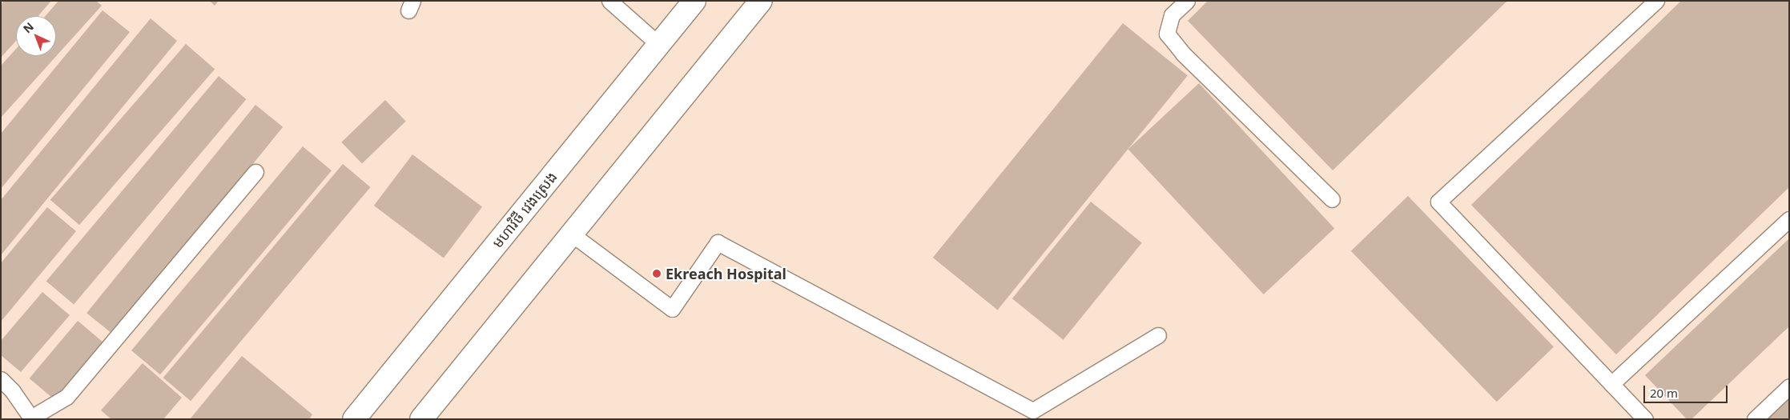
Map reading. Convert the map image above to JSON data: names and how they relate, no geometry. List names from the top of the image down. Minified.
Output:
{"streets":{"main road":["មហាវិថី វេងស្រេង"]},"places":["Ekreach Hospital"],"scale_bar":"20 m","north":"top left"}
